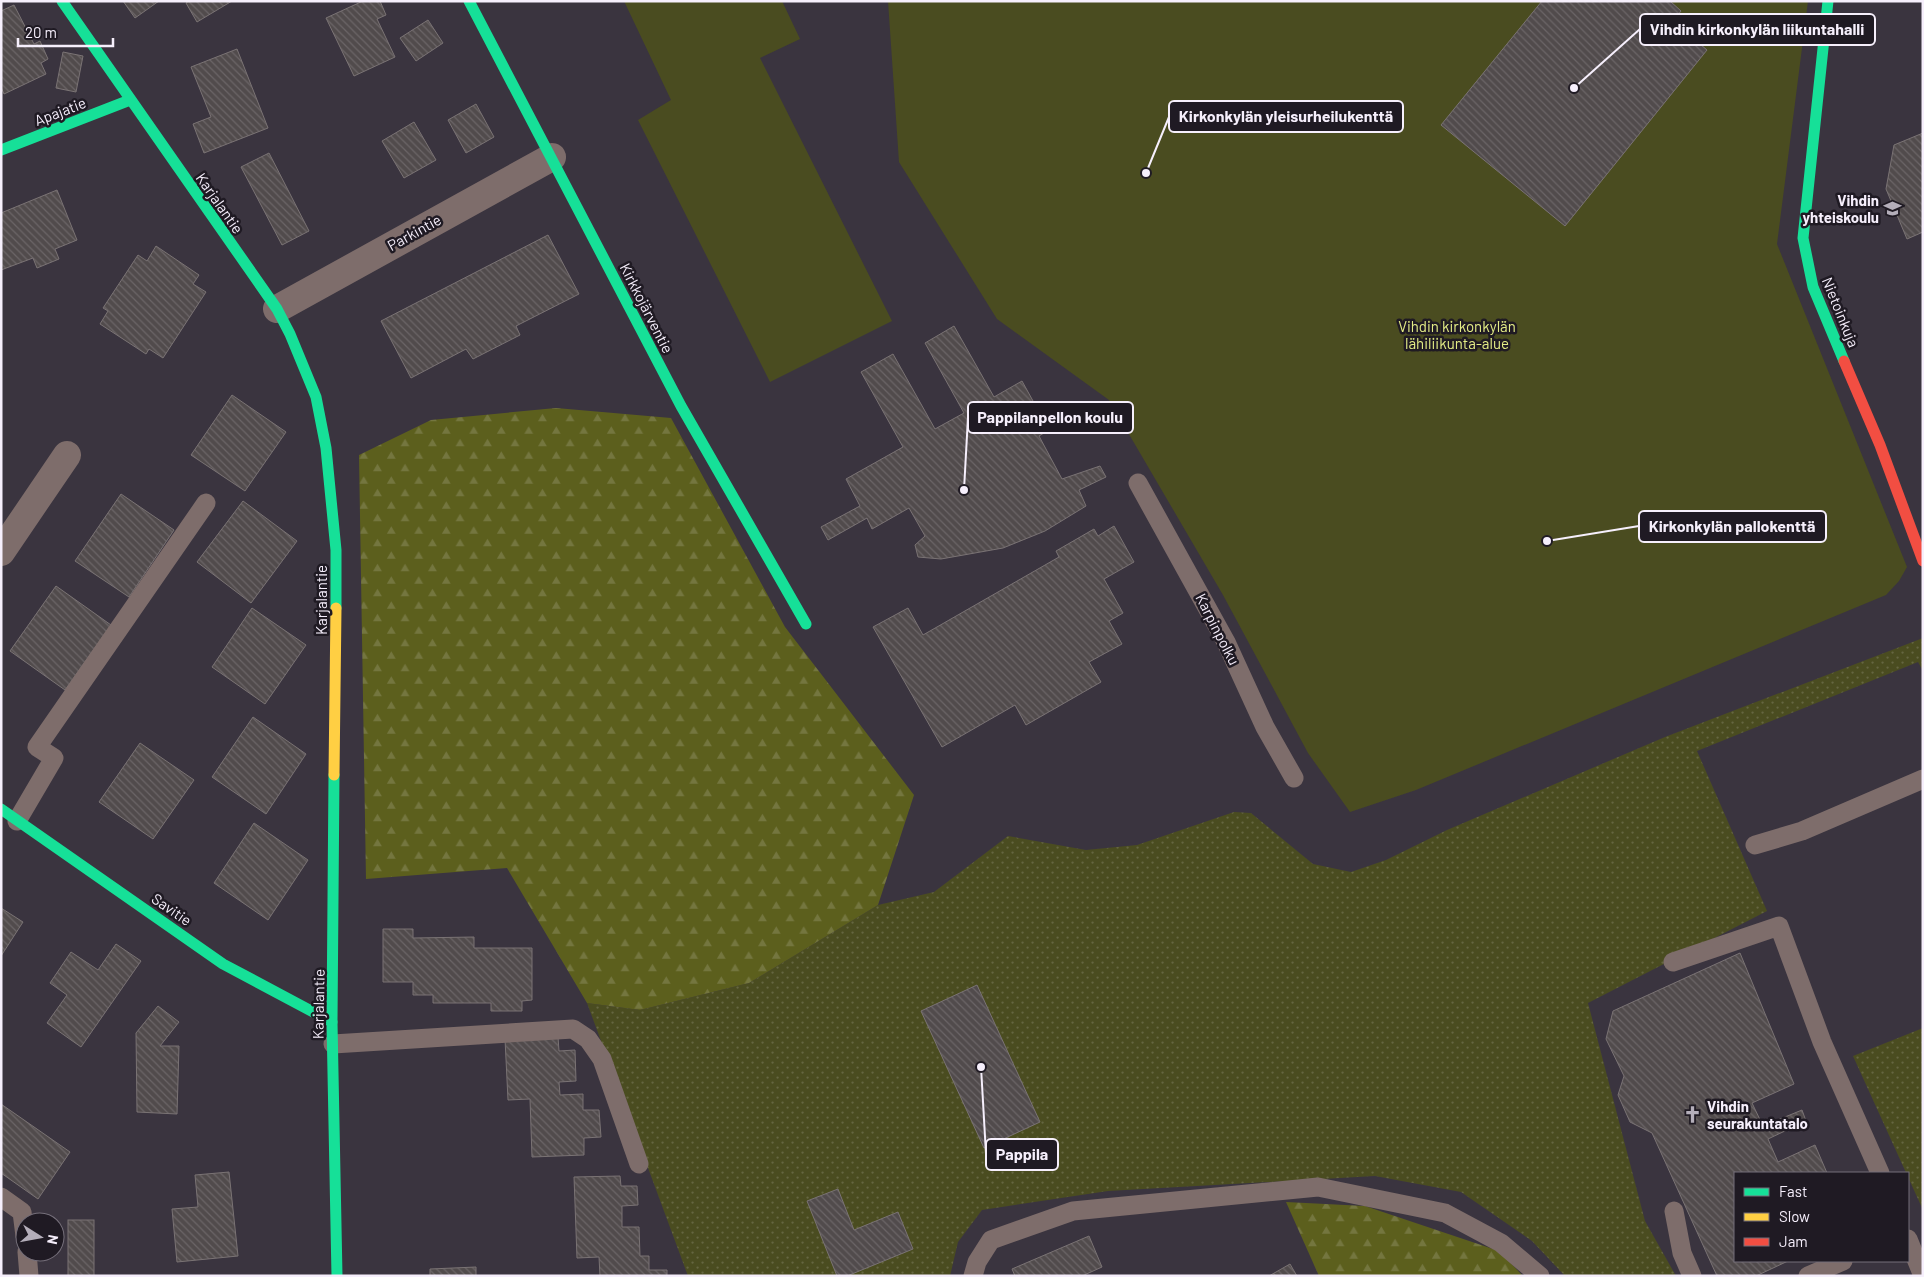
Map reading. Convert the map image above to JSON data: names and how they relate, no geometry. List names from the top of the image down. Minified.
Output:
{"streets":{"street":["Apajatie","Karjalantie","Parkintie","Kirkkojärventie","Nietoinkuja","Savitie"],"lane":["Karpinpolku"]},"crossings":[["Apajatie","Karjalantie"],["Karjalantie","Parkintie"],["Karjalantie","Savitie"],["Parkintie","Kirkkojärventie"]],"parks":["Vihdin kirkonkylän lähiliikunta-alue"],"places":{"other":["Vihdin kirkonkylän liikuntahalli","Kirkonkylän yleisurheilukenttä","Pappilanpellon koulu","Kirkonkylän pallokenttä","Pappila"],"school or university":["Vihdin yhteiskoulu"],"church":["Vihdin seurakuntatalo"]},"legend":["Fast","Slow","Jam"],"scale_bar":"20 m","north":"right"}
